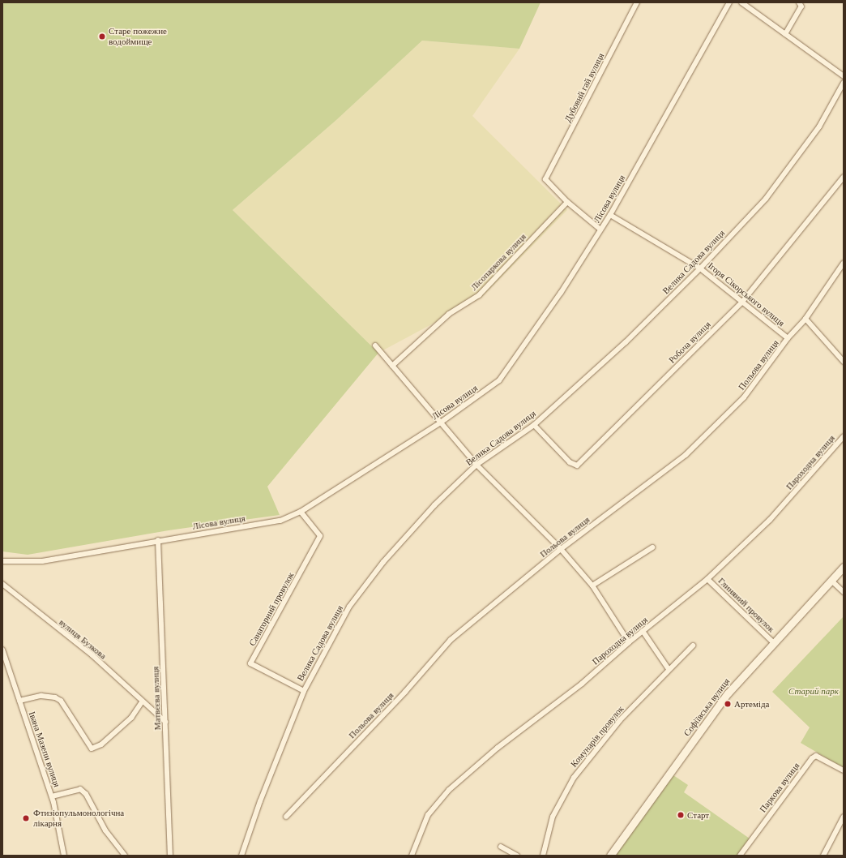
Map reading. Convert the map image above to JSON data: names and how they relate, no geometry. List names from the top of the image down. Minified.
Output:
{"streets":{"street":["Дубовий гай вулиця","Лісова вулиця","Лісопаркова вулиця","Велика Садова вулиця","Ігоря Сікорського вулиця","Робоча вулиця","Польова вулиця","Пароходна вулиця","Глиняний провулок","Санаторний провулок","вулиця Бузкова","Матвєєва вулиця","Софіївська вулиця","Комунарів провулок","Івана Мазепи вулиця","Паркова вулиця"]},"crossings":[["Дубовий гай вулиця","Лісопаркова вулиця"],["Лісова вулиця","Ігоря Сікорського вулиця"],["Лісова вулиця","Санаторний провулок"],["Лісова вулиця","Матвєєва вулиця"],["Велика Садова вулиця","Ігоря Сікорського вулиця"],["Велика Садова вулиця","Робоча вулиця"],["Велика Садова вулиця","Санаторний провулок"],["Ігоря Сікорського вулиця","Робоча вулиця"],["Ігоря Сікорського вулиця","Польова вулиця"],["Пароходна вулиця","Глиняний провулок"],["Глиняний провулок","Софіївська вулиця"],["вулиця Бузкова","Матвєєва вулиця"]],"parks":["Старий парк"],"places":["Старе пожежне водоймище","Артеміда","Старт","Фтизіопульмонологічна лікарня"]}
